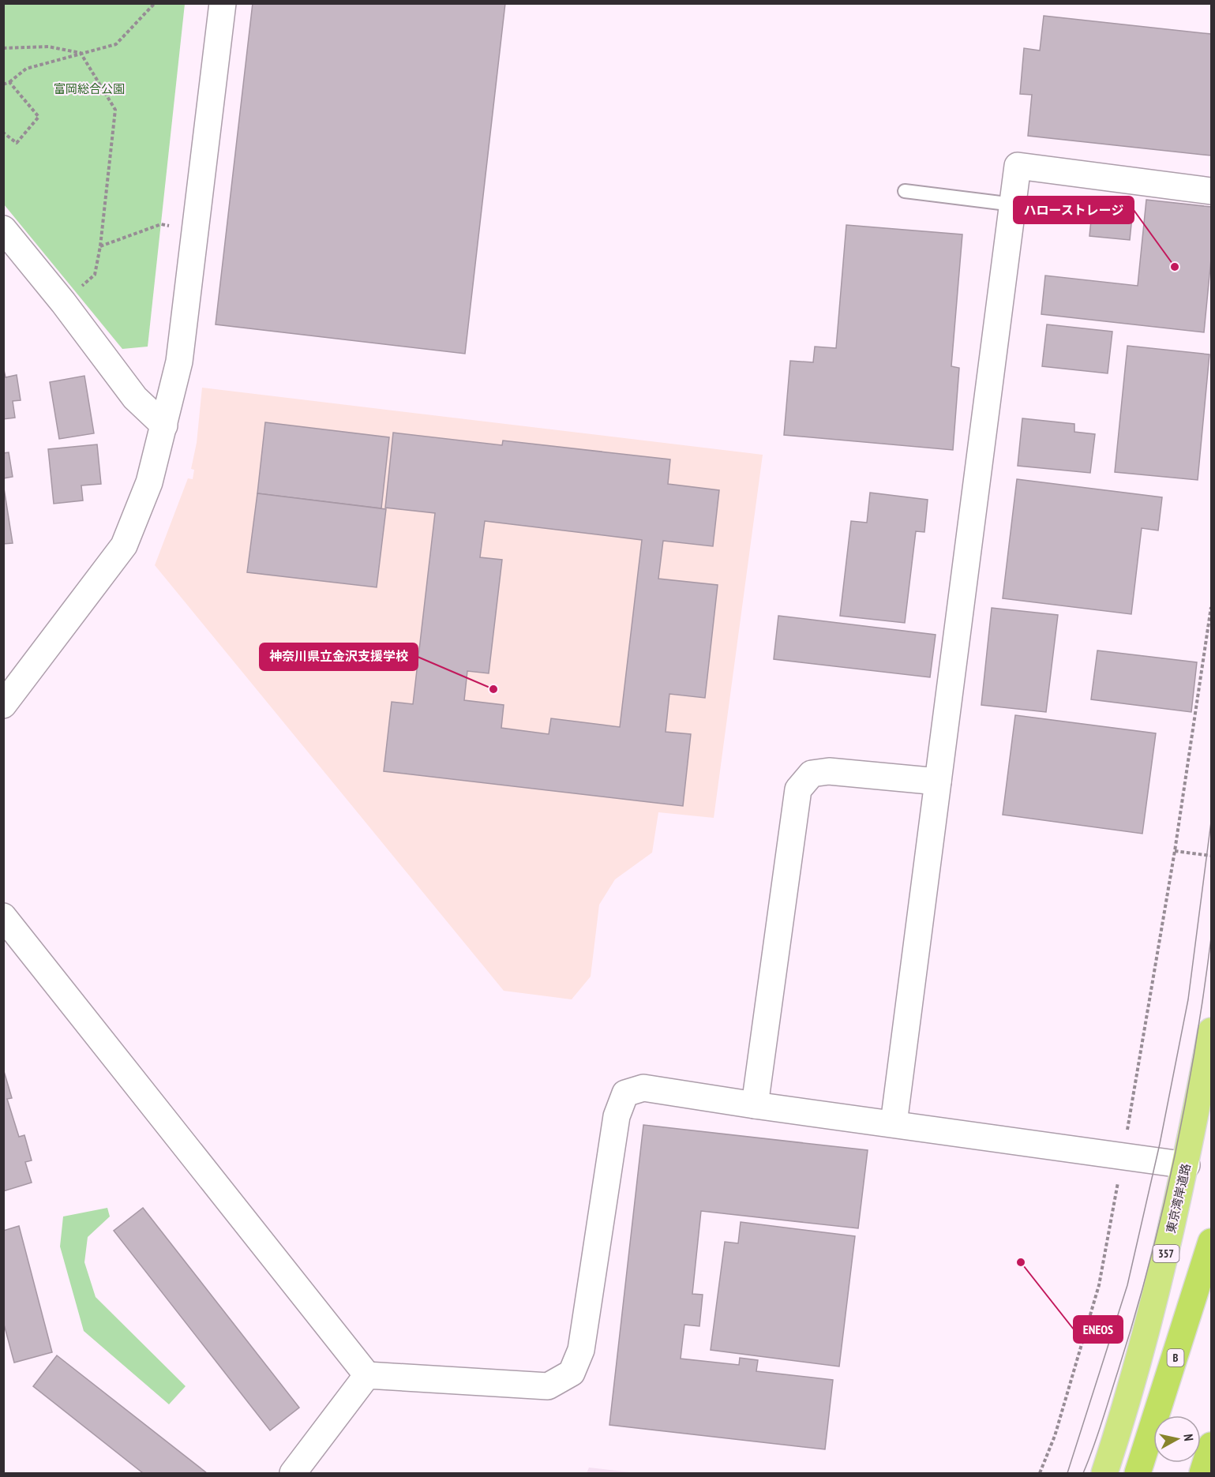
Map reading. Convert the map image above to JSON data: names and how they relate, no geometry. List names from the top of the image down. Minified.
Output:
{"streets":{"highway":["東京湾岸道路","357","B"]},"parks":["富岡総合公園"],"places":["ハローストレージ","神奈川県立金沢支援学校","ENEOS"],"north":"right"}
